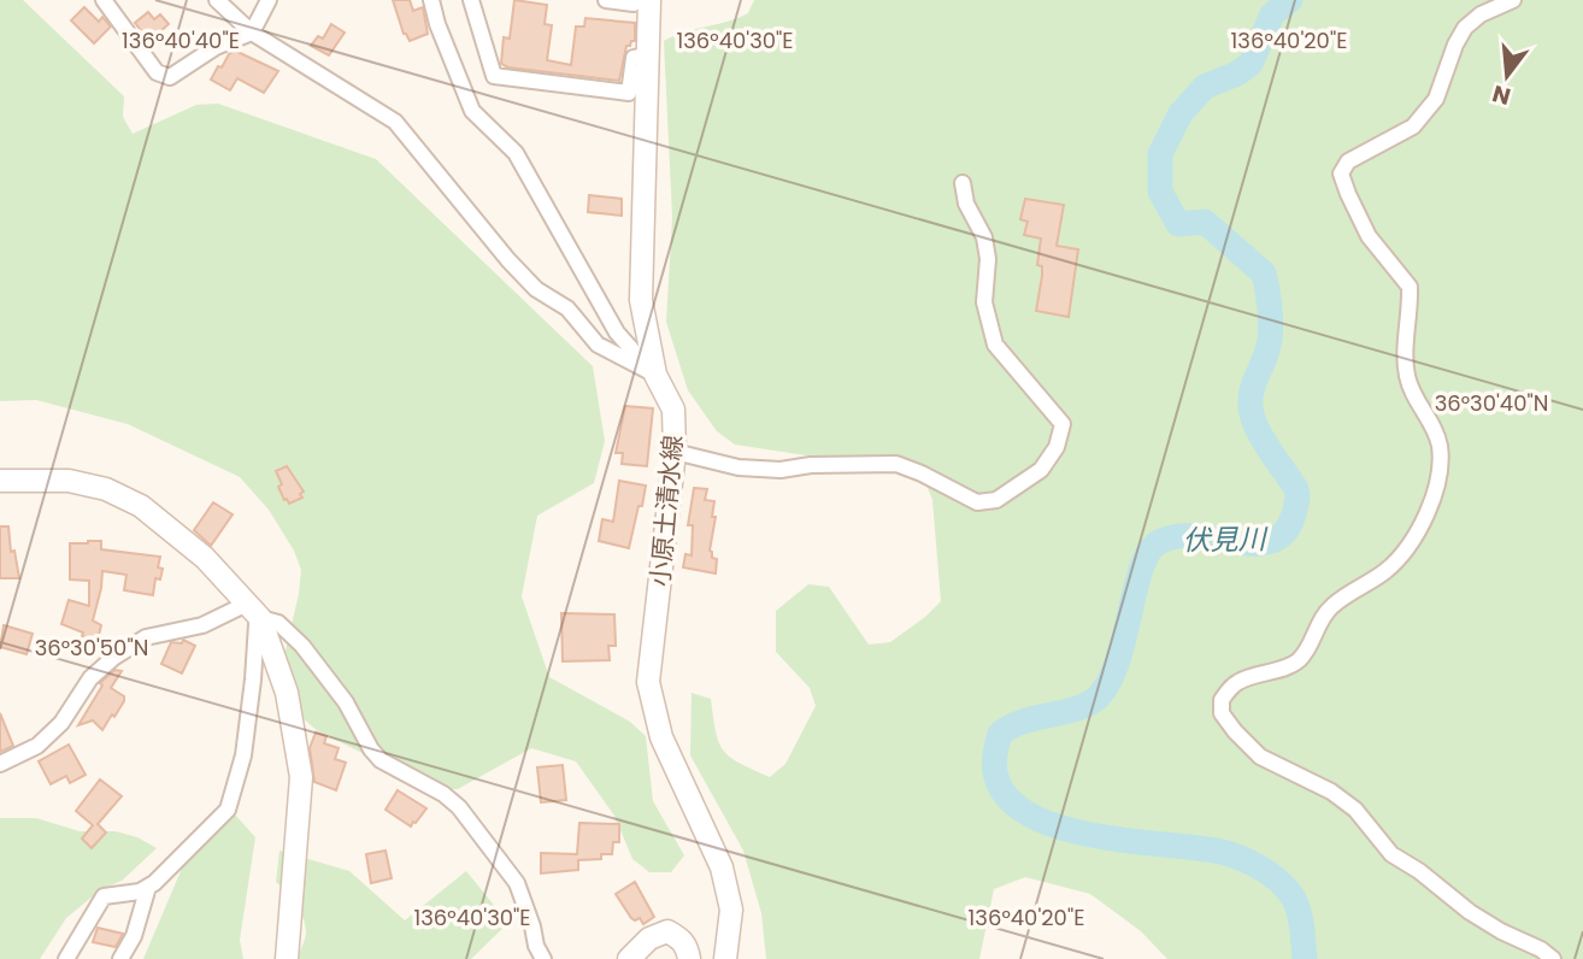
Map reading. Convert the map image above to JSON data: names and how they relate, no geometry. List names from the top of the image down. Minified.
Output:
{"streets":{"main road":["小原土清水線"]},"water":["伏見川"],"north":"bottom","coordinates":["136°40'40\"E","136°40'30\"E","136°40'20\"E","36°30'40\"N","36°30'50\"N"]}
